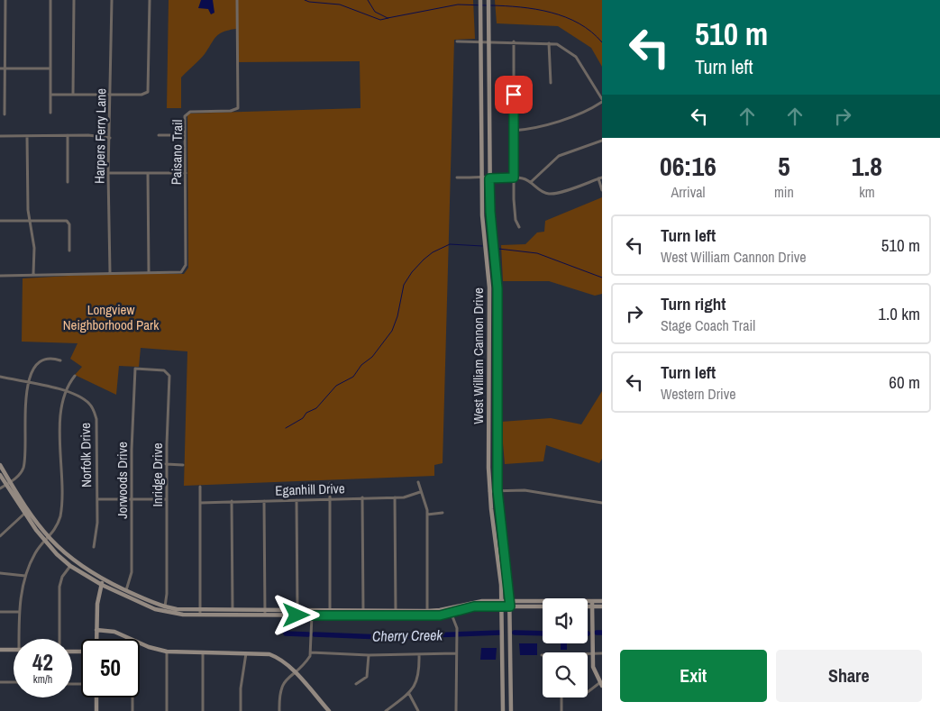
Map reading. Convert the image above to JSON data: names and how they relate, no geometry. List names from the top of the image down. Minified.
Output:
{"streets":{"main road":["West William Cannon Drive"],"street":["Harpers Ferry Lane","Paisano Trail","Norfolk Drive","Inridge Drive","Jorwoods Drive","Eganhill Drive"]},"crossings":[["Inridge Drive","Jorwoods Drive"]],"water":["Cherry Creek"],"parks":["Longview Neighborhood Park"],"page":{"turn":["510 m","Turn left"],"eta":["06:16","Arrival","5","min","1.8","km"],"list":[{"name":"Turn left","note":"West William Cannon Drive","value":"510 m"},{"name":"Turn right","note":"Stage Coach Trail","value":"1.0 km"},{"name":"Turn left","note":"Western Drive","value":"60 m"}],"speed":"42 km/h","limit":"50","buttons":["Exit","Share"]}}
